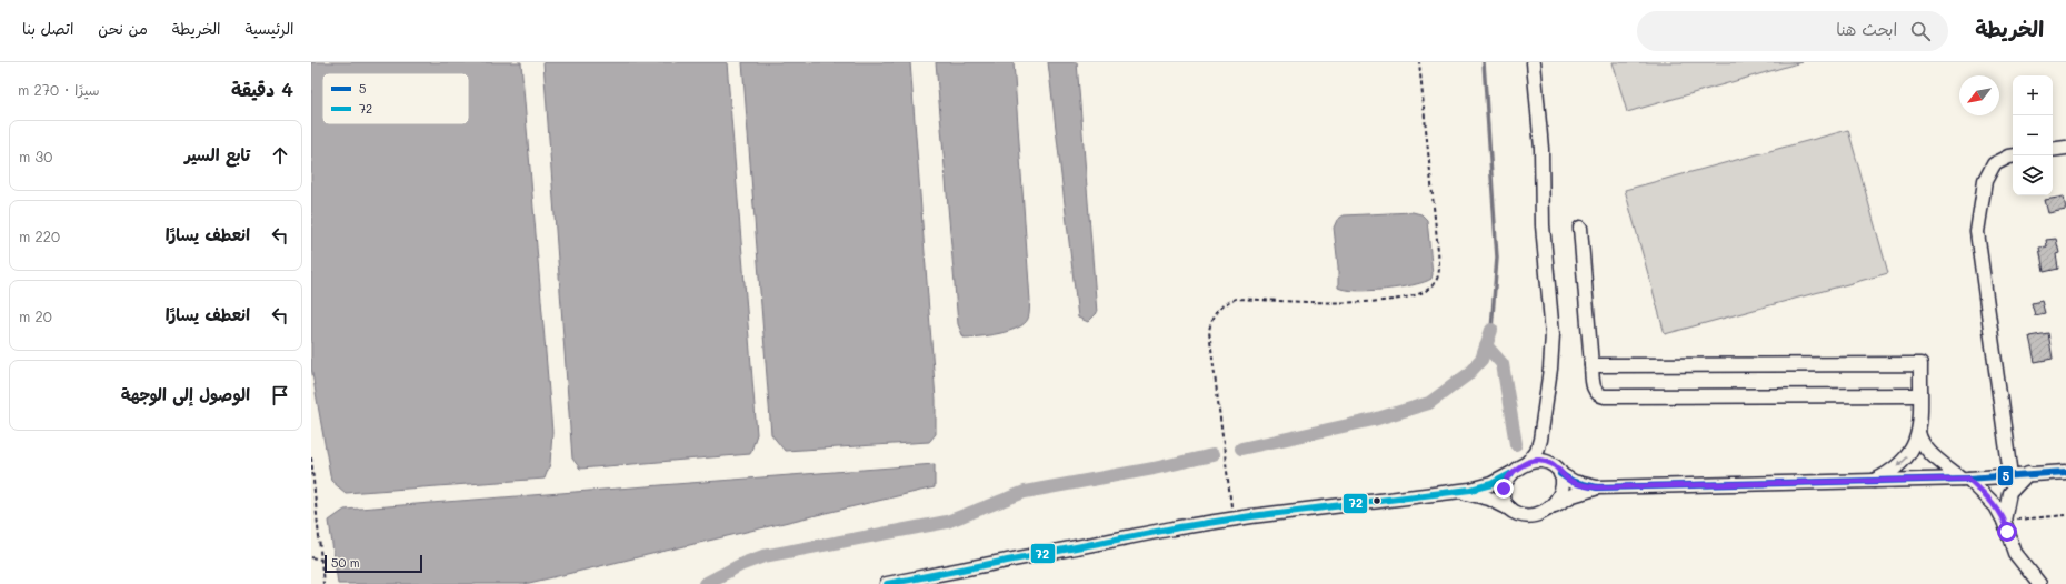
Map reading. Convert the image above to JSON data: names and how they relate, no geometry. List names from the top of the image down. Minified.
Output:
{"lines":["transit line 5","transit line 72"],"legend":["5","72"],"scale_bar":"50 m","north":"bottom left","page":{"header":"الخريطة","search":"ابحث هنا","nav":["الرئيسية","الخريطة","من نحن","اتصل بنا"],"heading":["4 دقيقة","سيرًا · 270 m"],"map_buttons":["+","−"],"list":[["تابع السير","30 m"],["انعطف يسارًا","220 m"],["انعطف يسارًا","20 m"],"الوصول إلى الوجهة"],"scale":"50 m"}}
